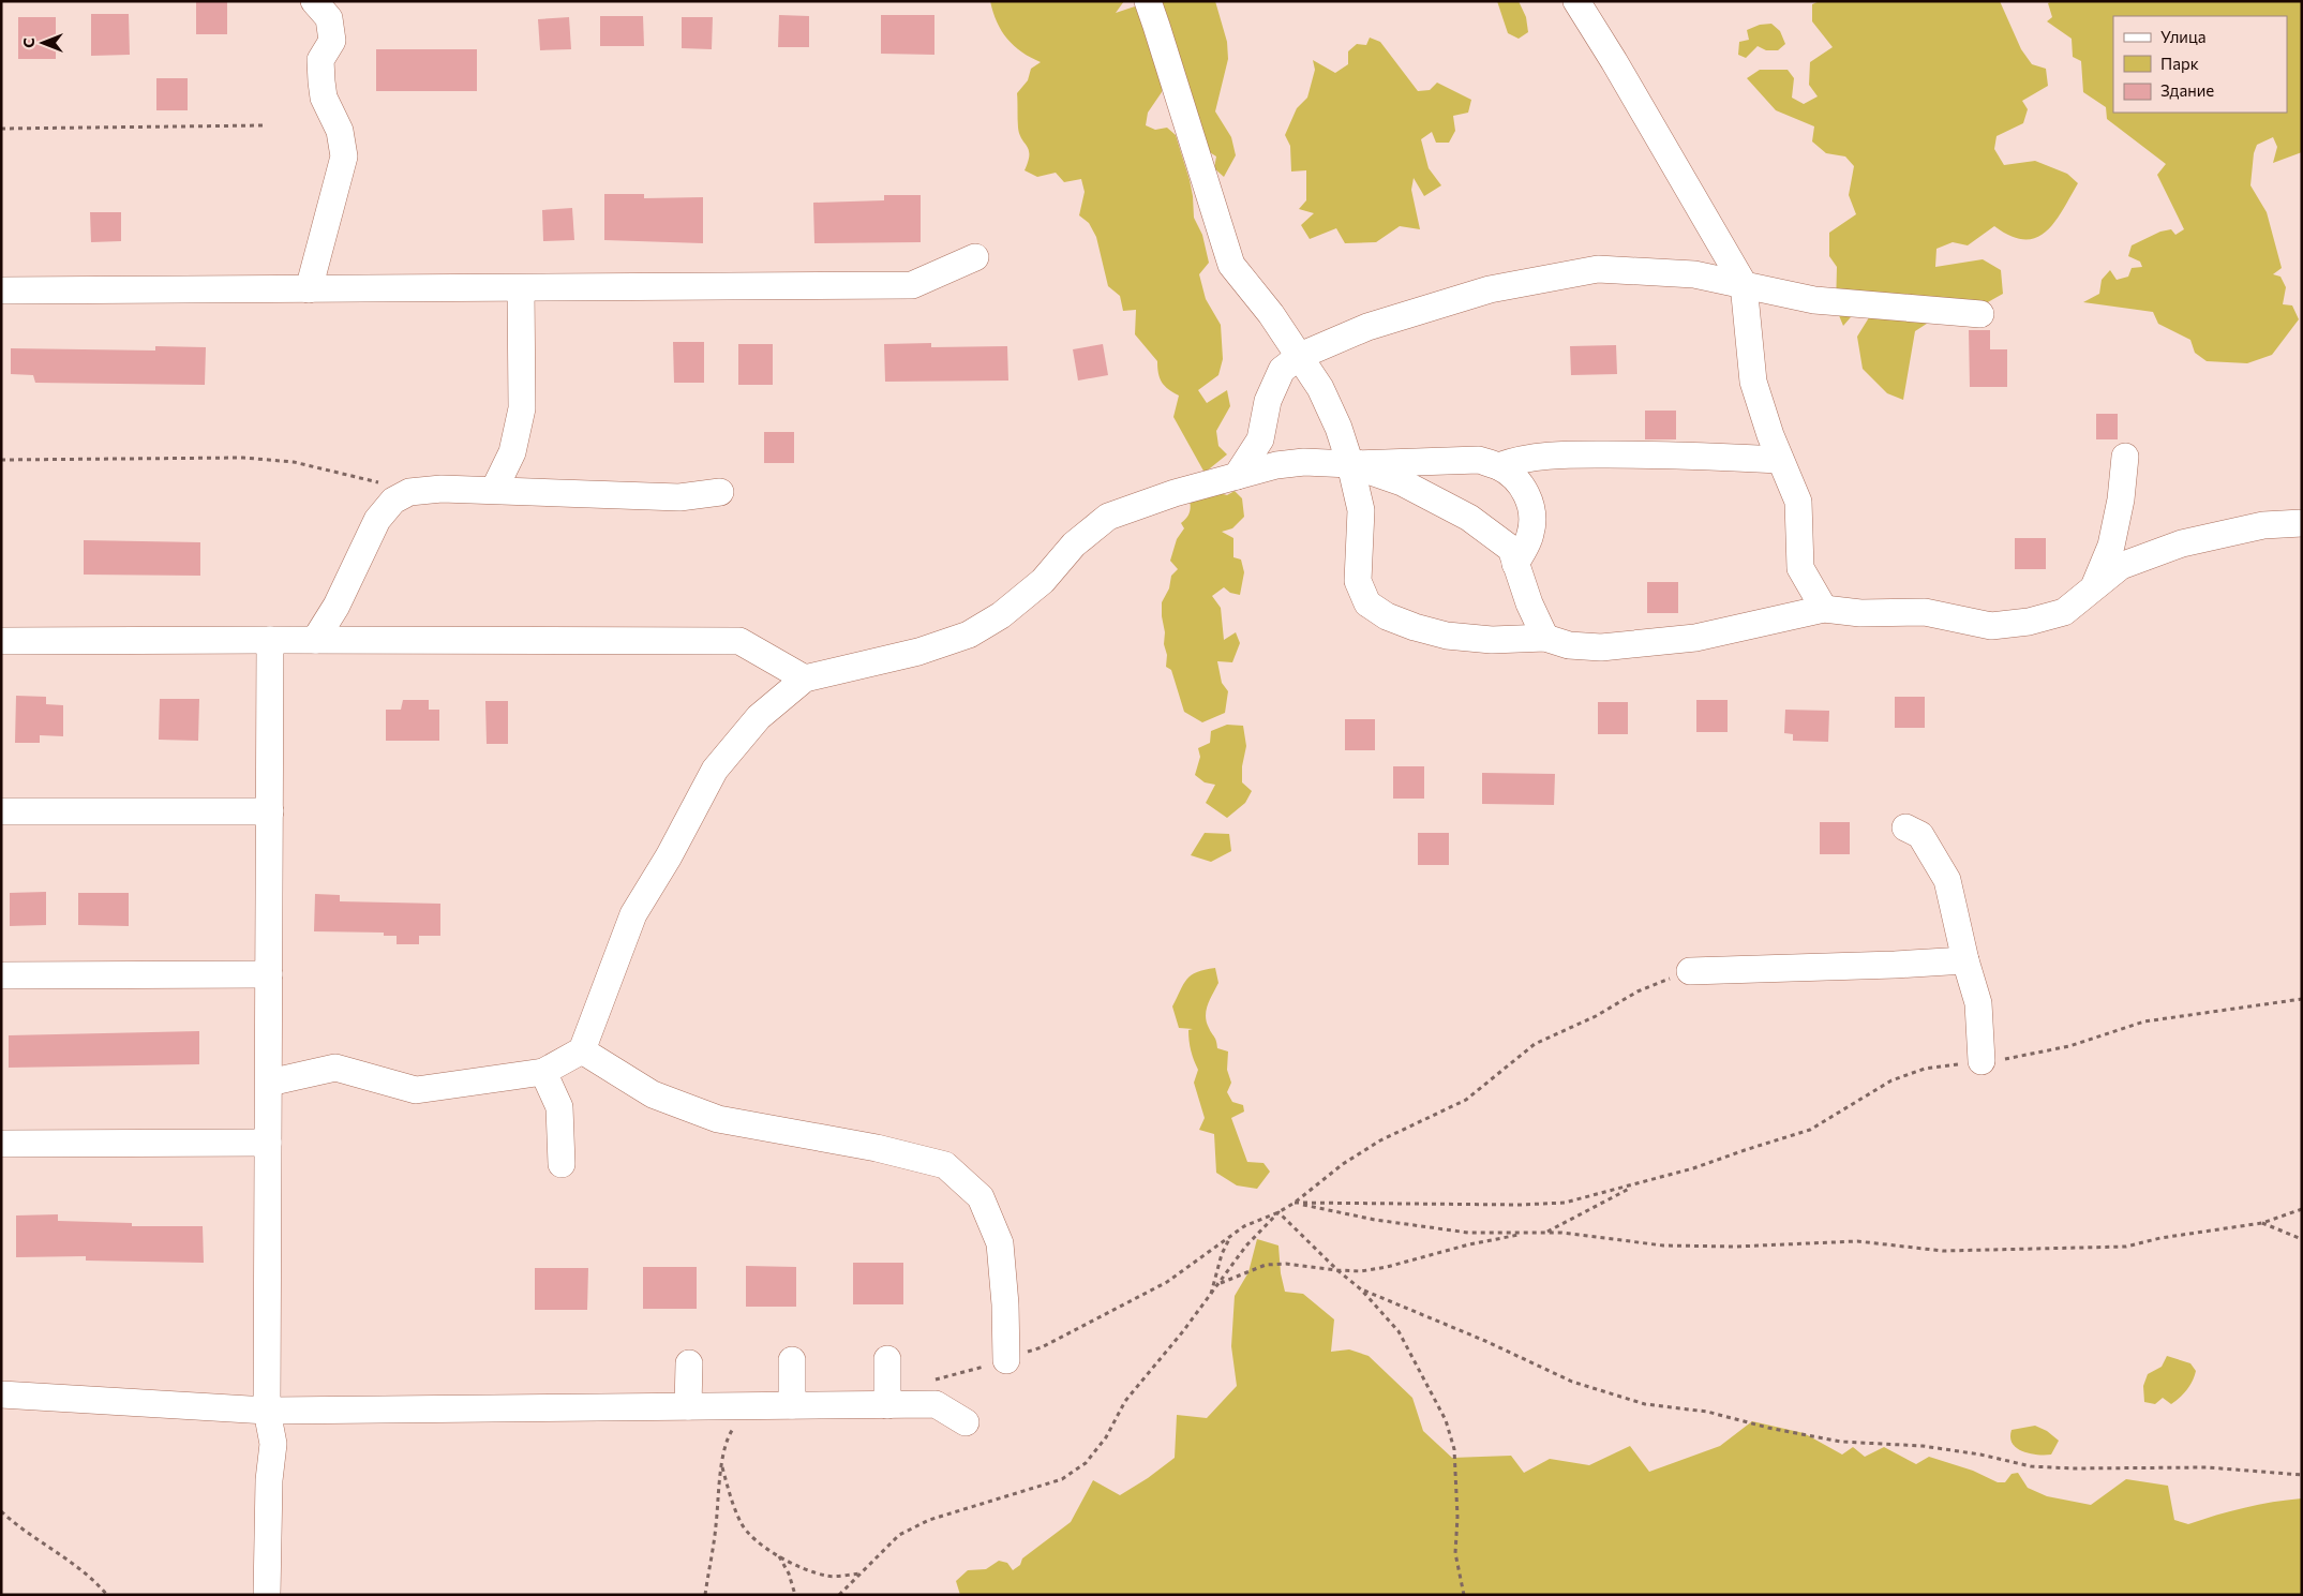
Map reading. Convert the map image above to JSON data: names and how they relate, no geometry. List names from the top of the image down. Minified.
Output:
{"legend":["Улица","Парк","Здание"],"north":"left"}
